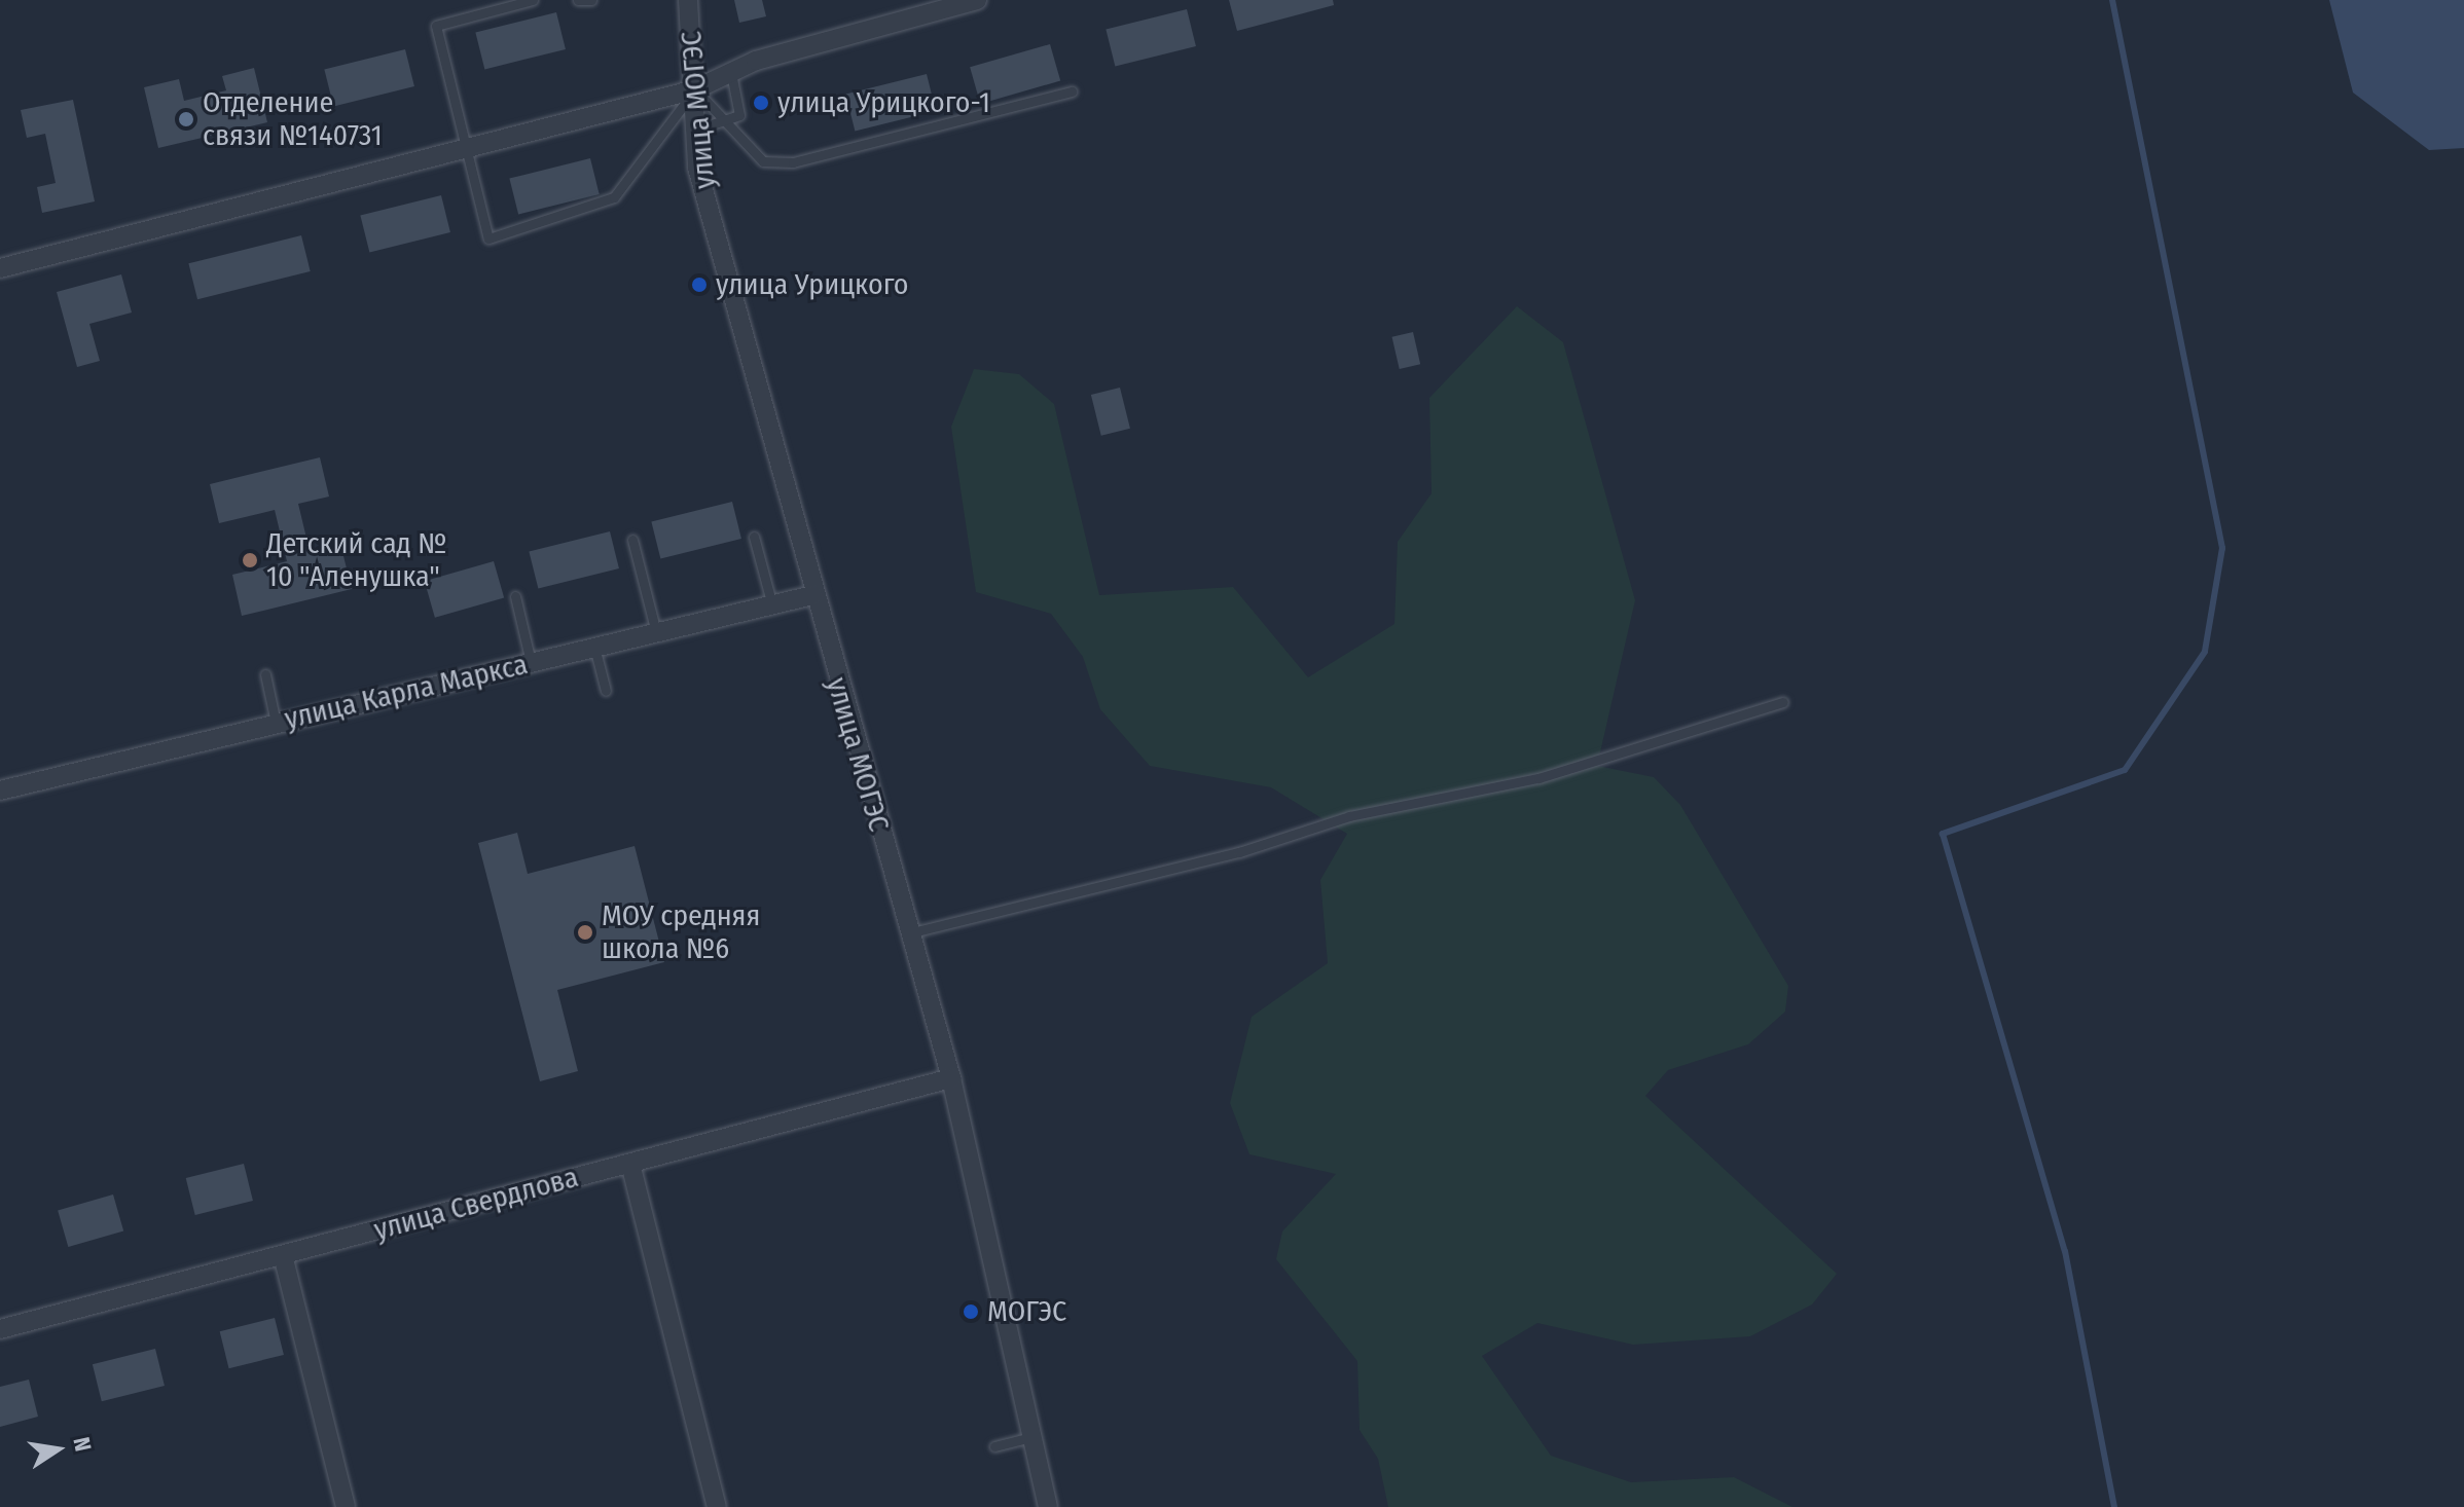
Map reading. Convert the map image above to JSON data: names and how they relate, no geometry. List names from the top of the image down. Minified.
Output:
{"streets":{"street":["улица МОГЭС","улица Карла Маркса","улица Свердлова"]},"crossings":[["улица МОГЭС","улица Карла Маркса"],["улица МОГЭС","улица Свердлова"]],"places":["улица Урицкого-1","Отделение связи №140731","улица Урицкого","Детский сад № 10 \"Аленушка\"","МОУ средняя школа №6","МОГЭС"],"north":"right"}
